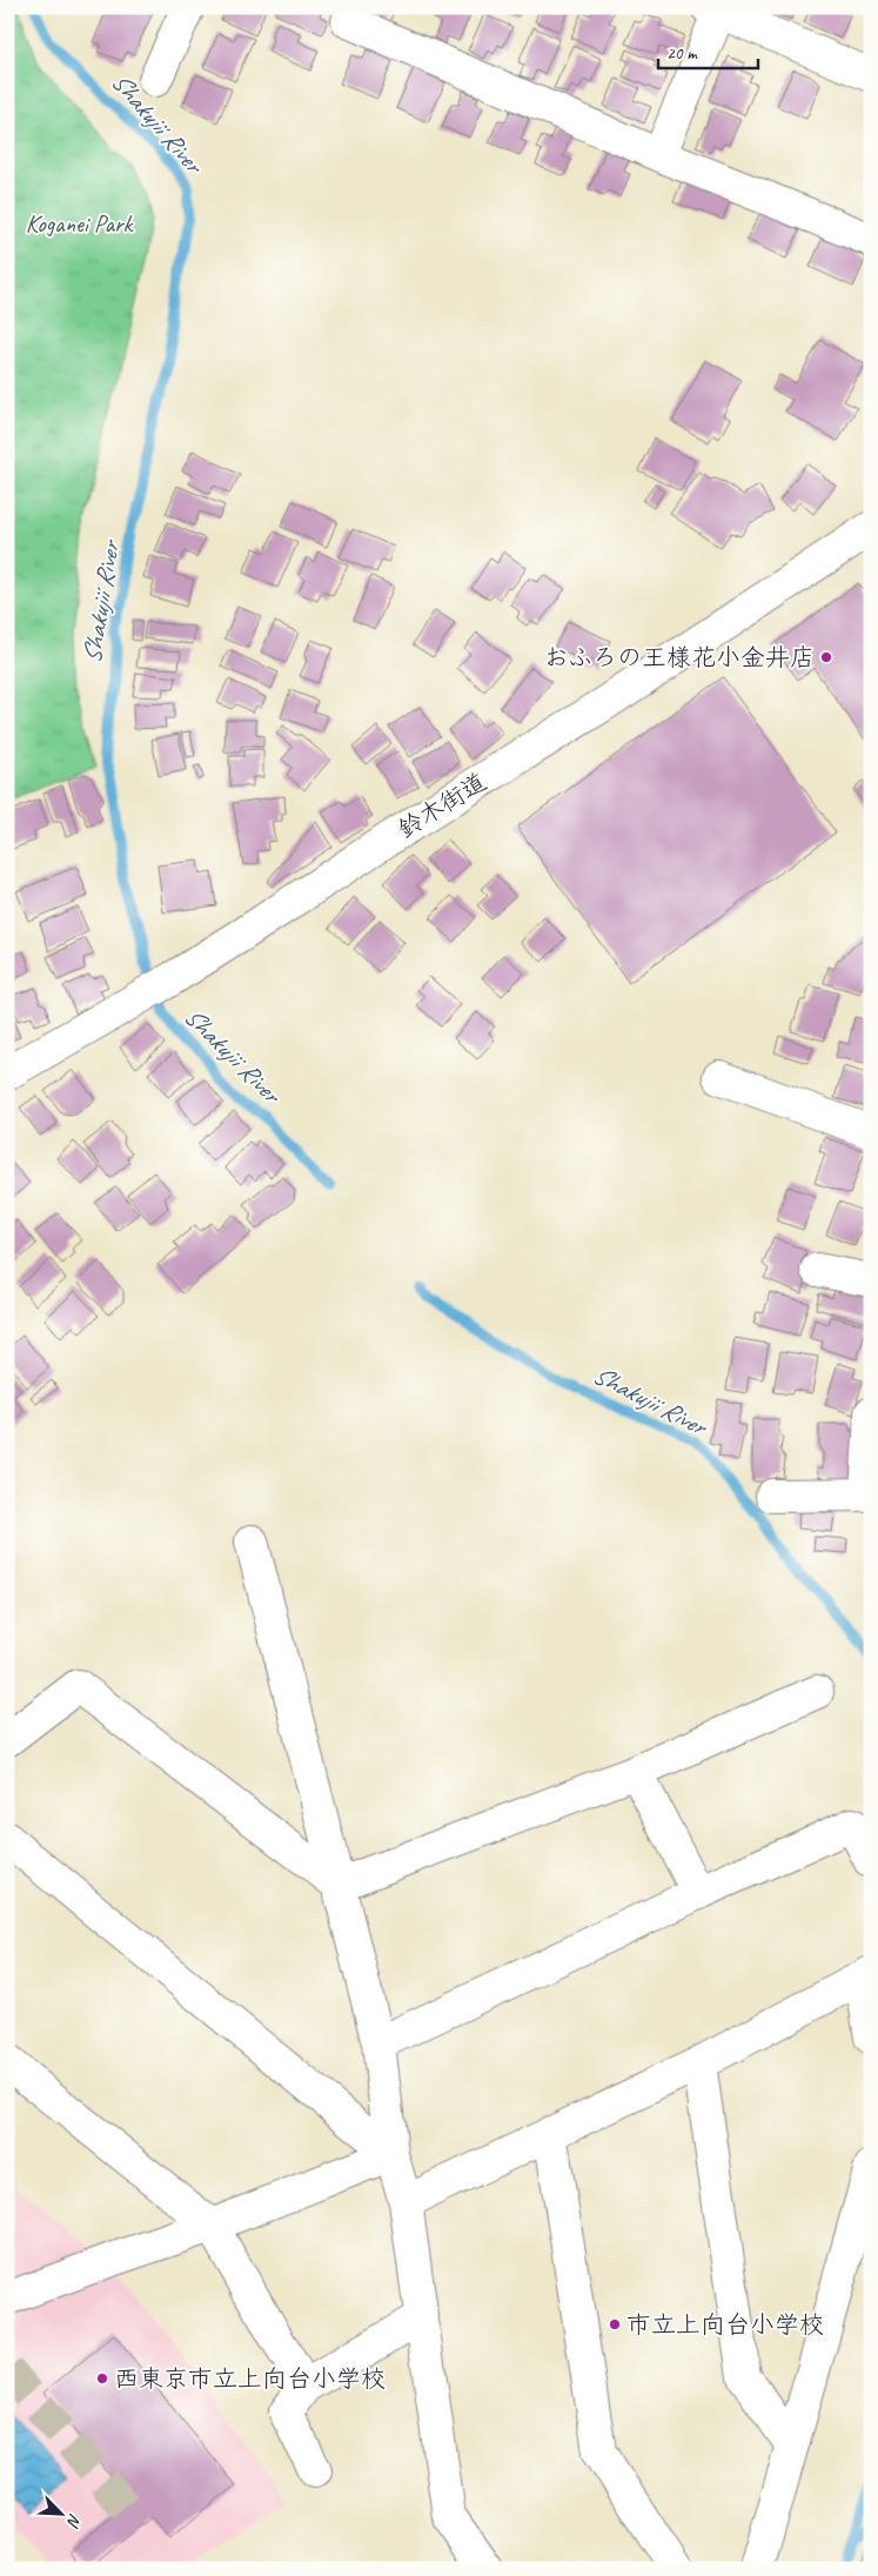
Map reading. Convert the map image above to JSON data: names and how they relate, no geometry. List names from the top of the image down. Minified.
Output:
{"streets":{"street":["鈴木街道"]},"water":["Shakujii River"],"parks":["Koganei Park"],"places":["おふろの王様花小金井店","市立上向台小学校","西東京市立上向台小学校"],"scale_bar":"20 m","north":"bottom right"}
